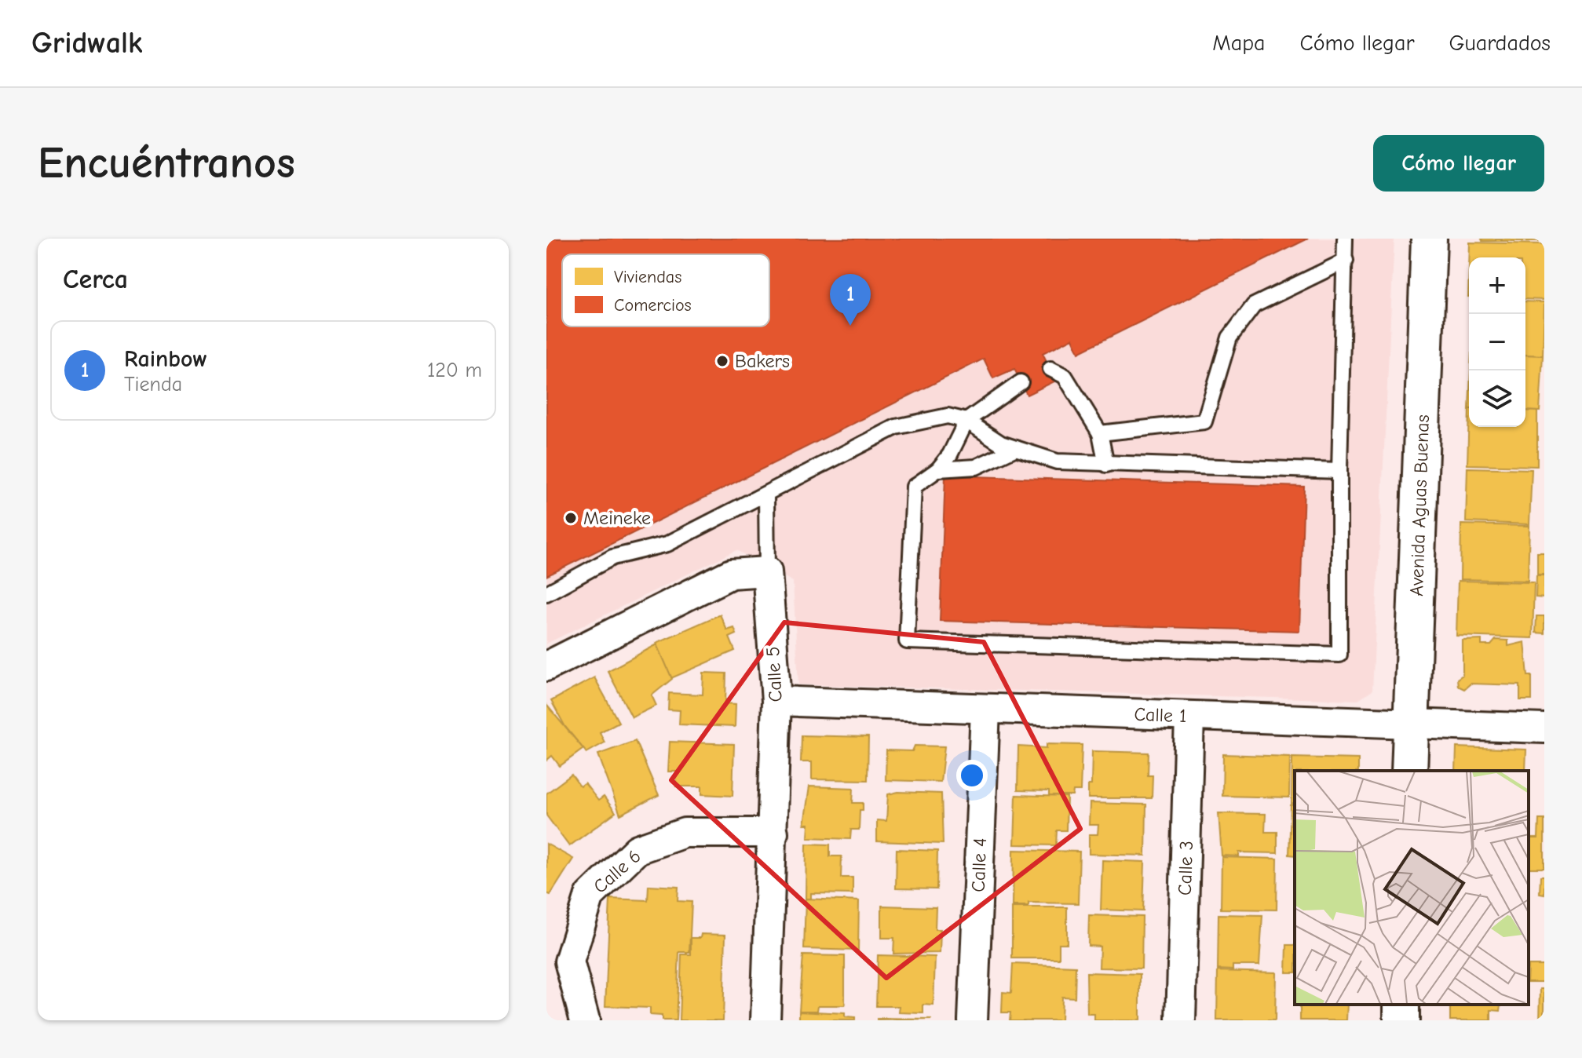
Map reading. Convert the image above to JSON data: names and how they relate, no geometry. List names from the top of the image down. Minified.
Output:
{"streets":{"street":["Avenida Aguas Buenas","Calle 5","Calle 1","Calle 4","Calle 3","Calle 6"]},"crossings":[["Avenida Aguas Buenas","Calle 1"],["Calle 5","Calle 1"],["Calle 5","Calle 6"],["Calle 1","Calle 4"],["Calle 1","Calle 3"]],"places":["Bakers","Meineke"],"legend":["Viviendas","Comercios"],"page":{"header":"Gridwalk","nav":["Mapa","Cómo llegar","Guardados"],"buttons":"Cómo llegar","title":"Encuéntranos","heading":"Cerca","map_buttons":["+","−"],"pins":"1","list":[{"mark":"1","name":"Rainbow","note":"Tienda","value":"120 m"}]}}
